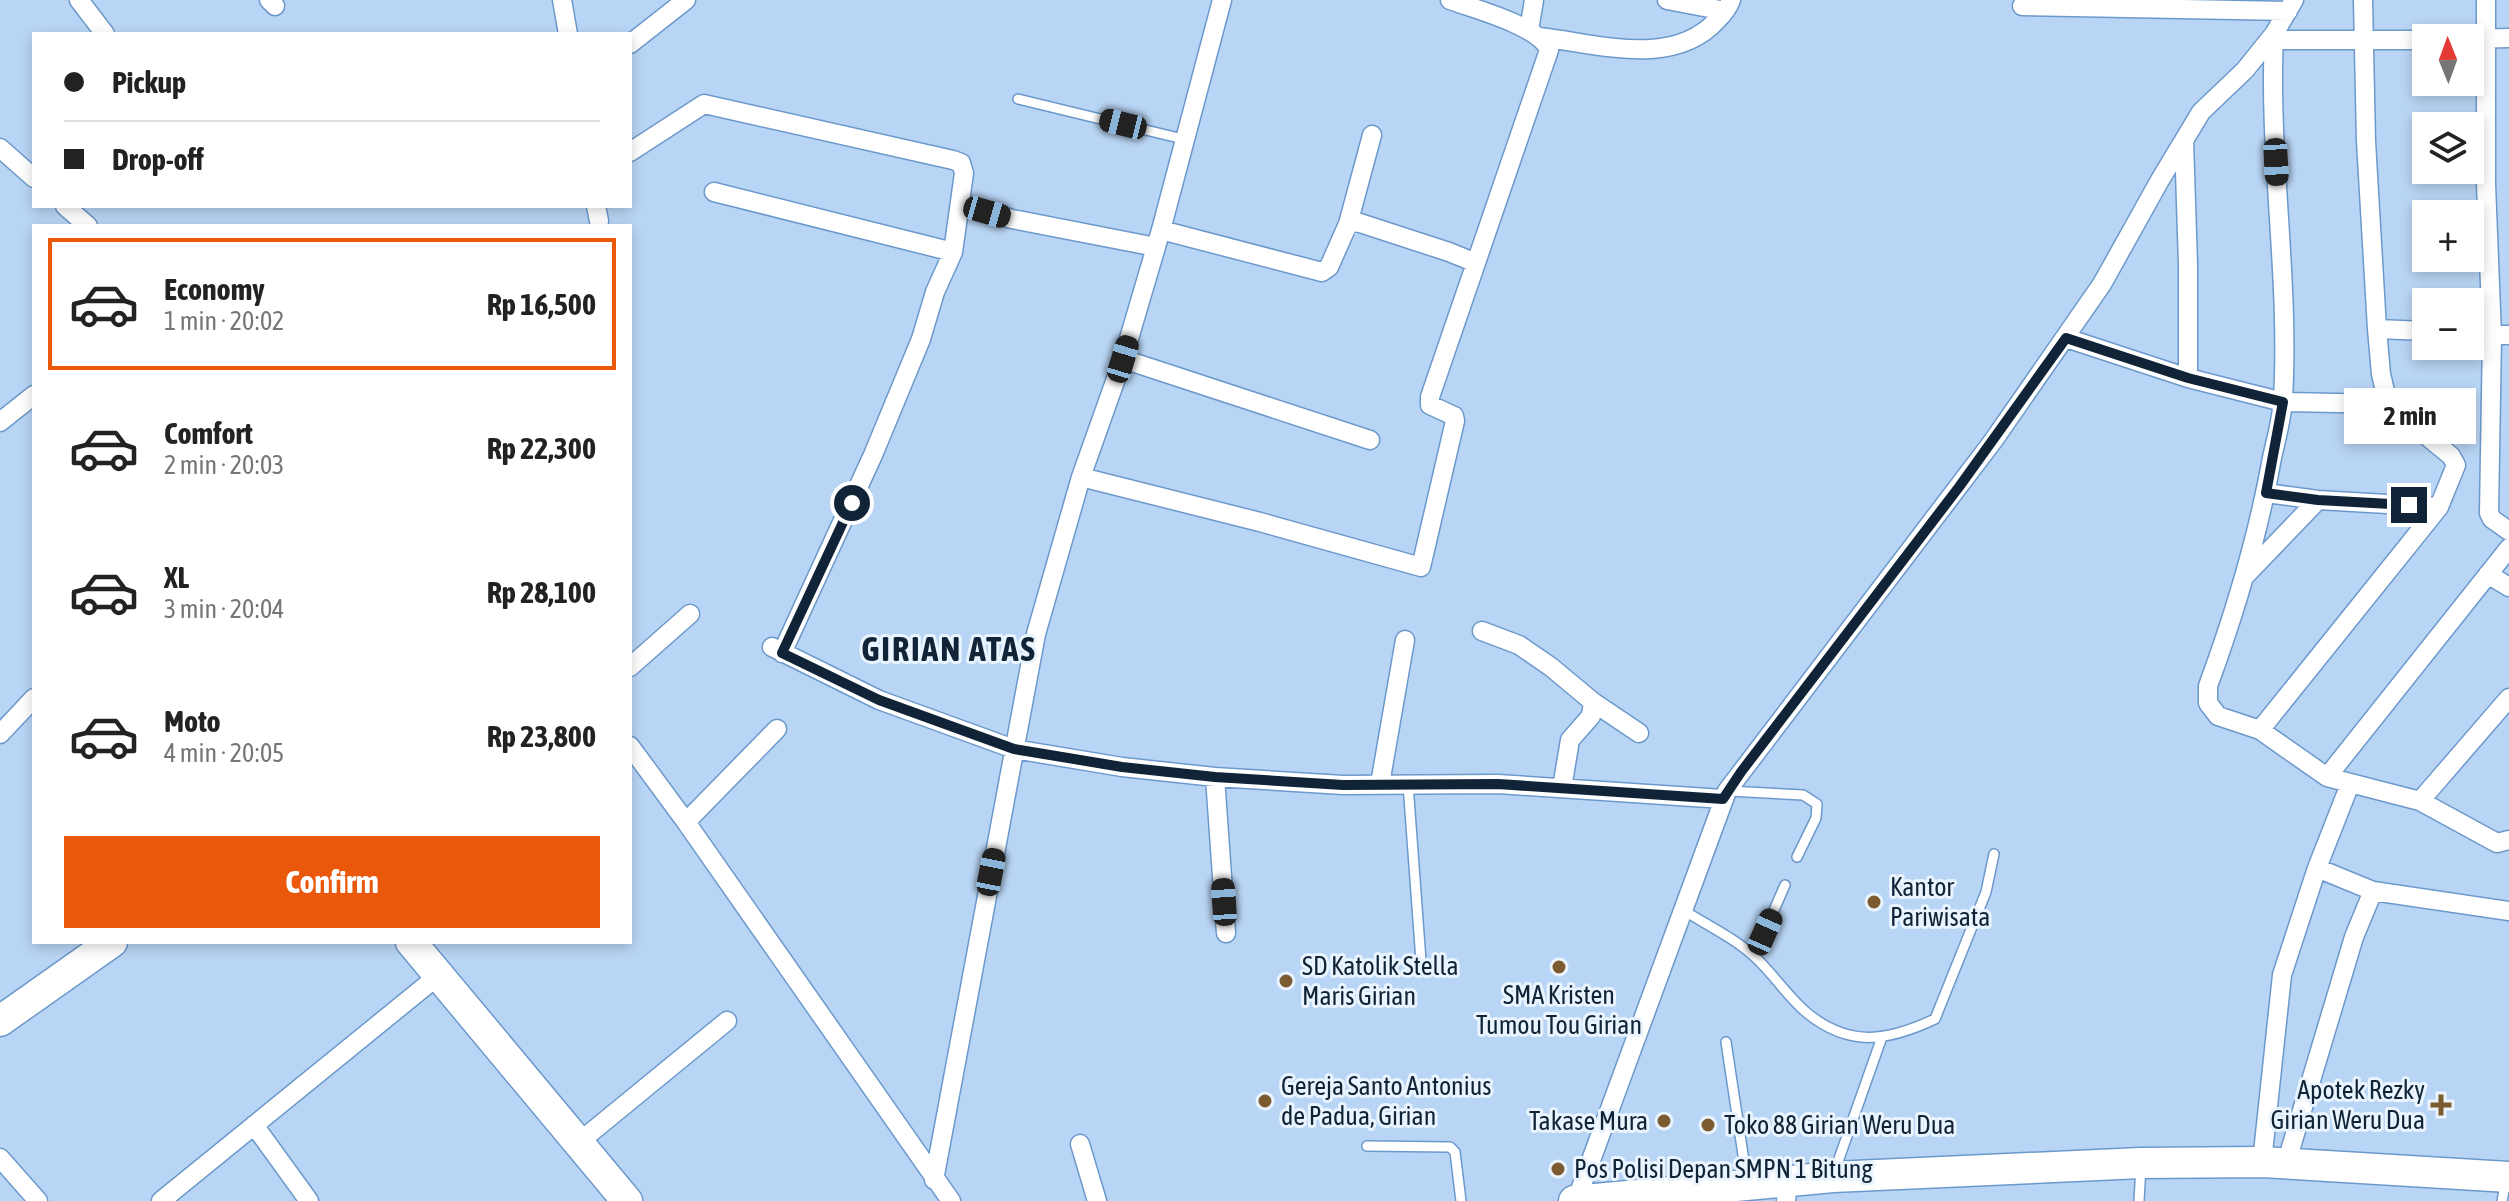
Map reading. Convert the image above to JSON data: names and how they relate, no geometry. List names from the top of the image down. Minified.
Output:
{"districts":["GIRIAN ATAS"],"places":{"other":["Kantor Pariwisata","SMA Kristen Tumou Tou Girian","SD Katolik Stella Maris Girian","Gereja Santo Antonius de Padua, Girian","Takase Mura","Toko 88 Girian Weru Dua","Pos Polisi Depan SMPN 1 Bitung"],"health":["Apotek Rezky Girian Weru Dua"]},"north":"top","page":{"map_buttons":["+","−"],"banner":["Pickup","Drop-off"],"list":[{"name":"Economy","note":"1 min · 20:02","value":"Rp 16,500"},{"name":"Comfort","note":"2 min · 20:03","value":"Rp 22,300"},{"name":"XL","note":"3 min · 20:04","value":"Rp 28,100"},{"name":"Moto","note":"4 min · 20:05","value":"Rp 23,800"}],"bubble":"2 min","buttons":"Confirm"}}
